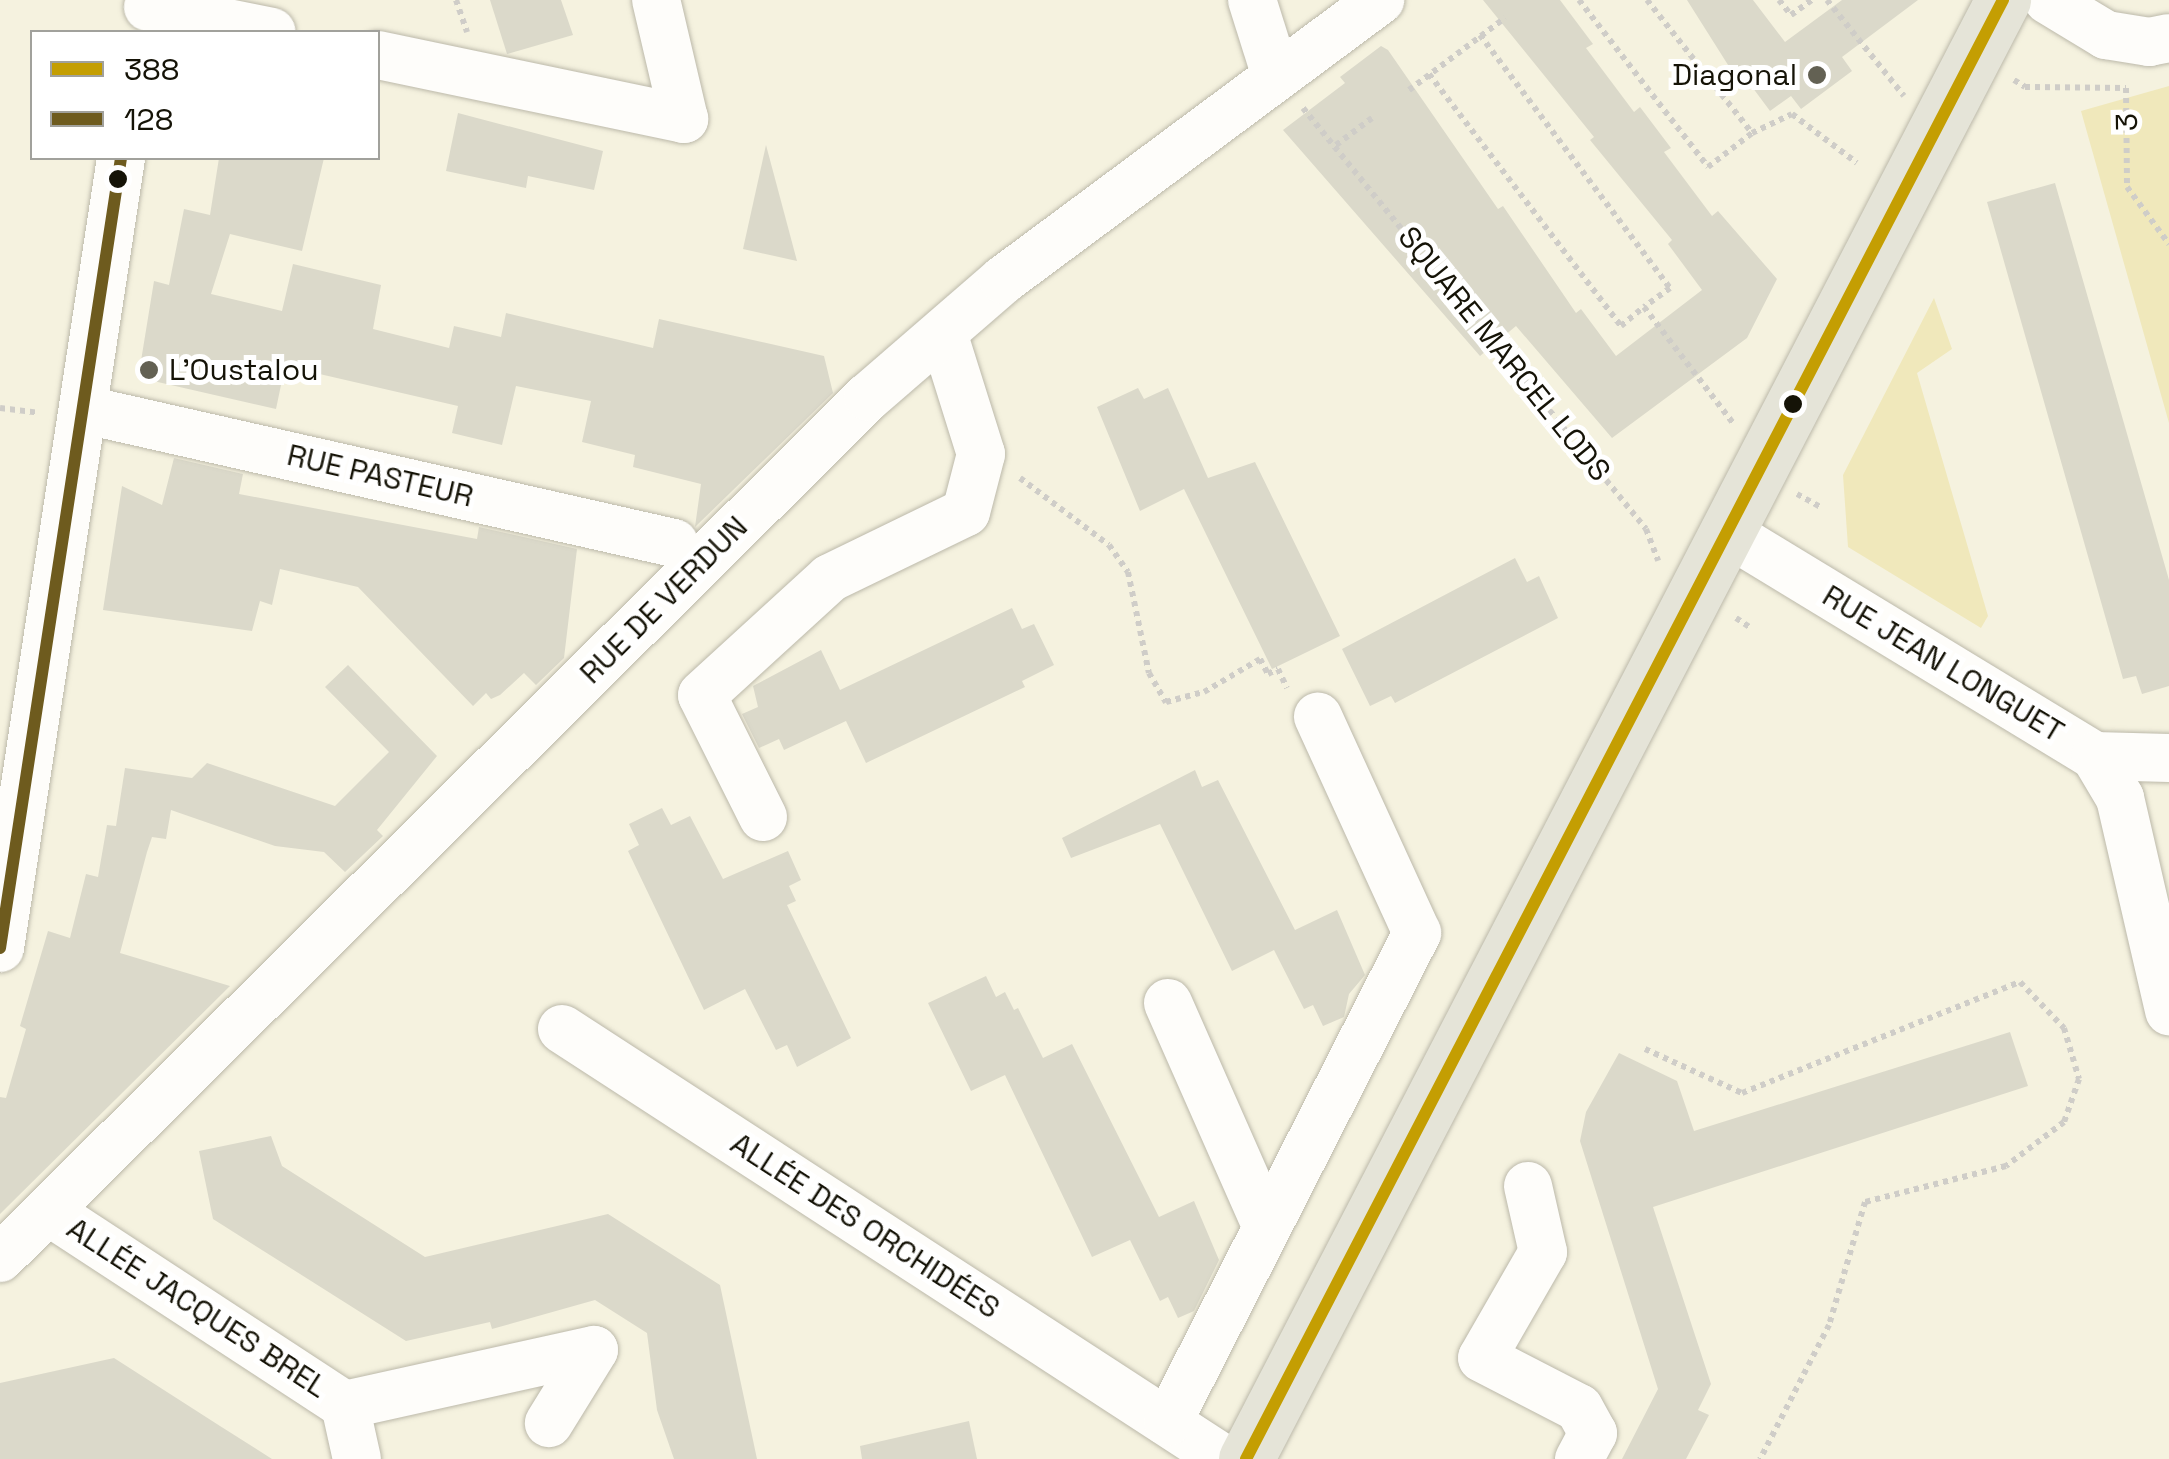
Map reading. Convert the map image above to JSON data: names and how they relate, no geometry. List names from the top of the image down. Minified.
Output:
{"streets":{"street":["RUE PASTEUR","RUE DE VERDUN","RUE JEAN LONGUET","ALLÉE DES ORCHIDÉES","ALLÉE JACQUES BREL"],"path":["3","SQUARE MARCEL LODS"]},"crossings":[["SQUARE MARCEL LODS","RUE DE VERDUN"],["RUE DE VERDUN","ALLÉE JACQUES BREL"]],"places":["Diagonal","L'Oustalou"],"lines":["transit line 388","transit line 128"],"legend":["388","128"]}
